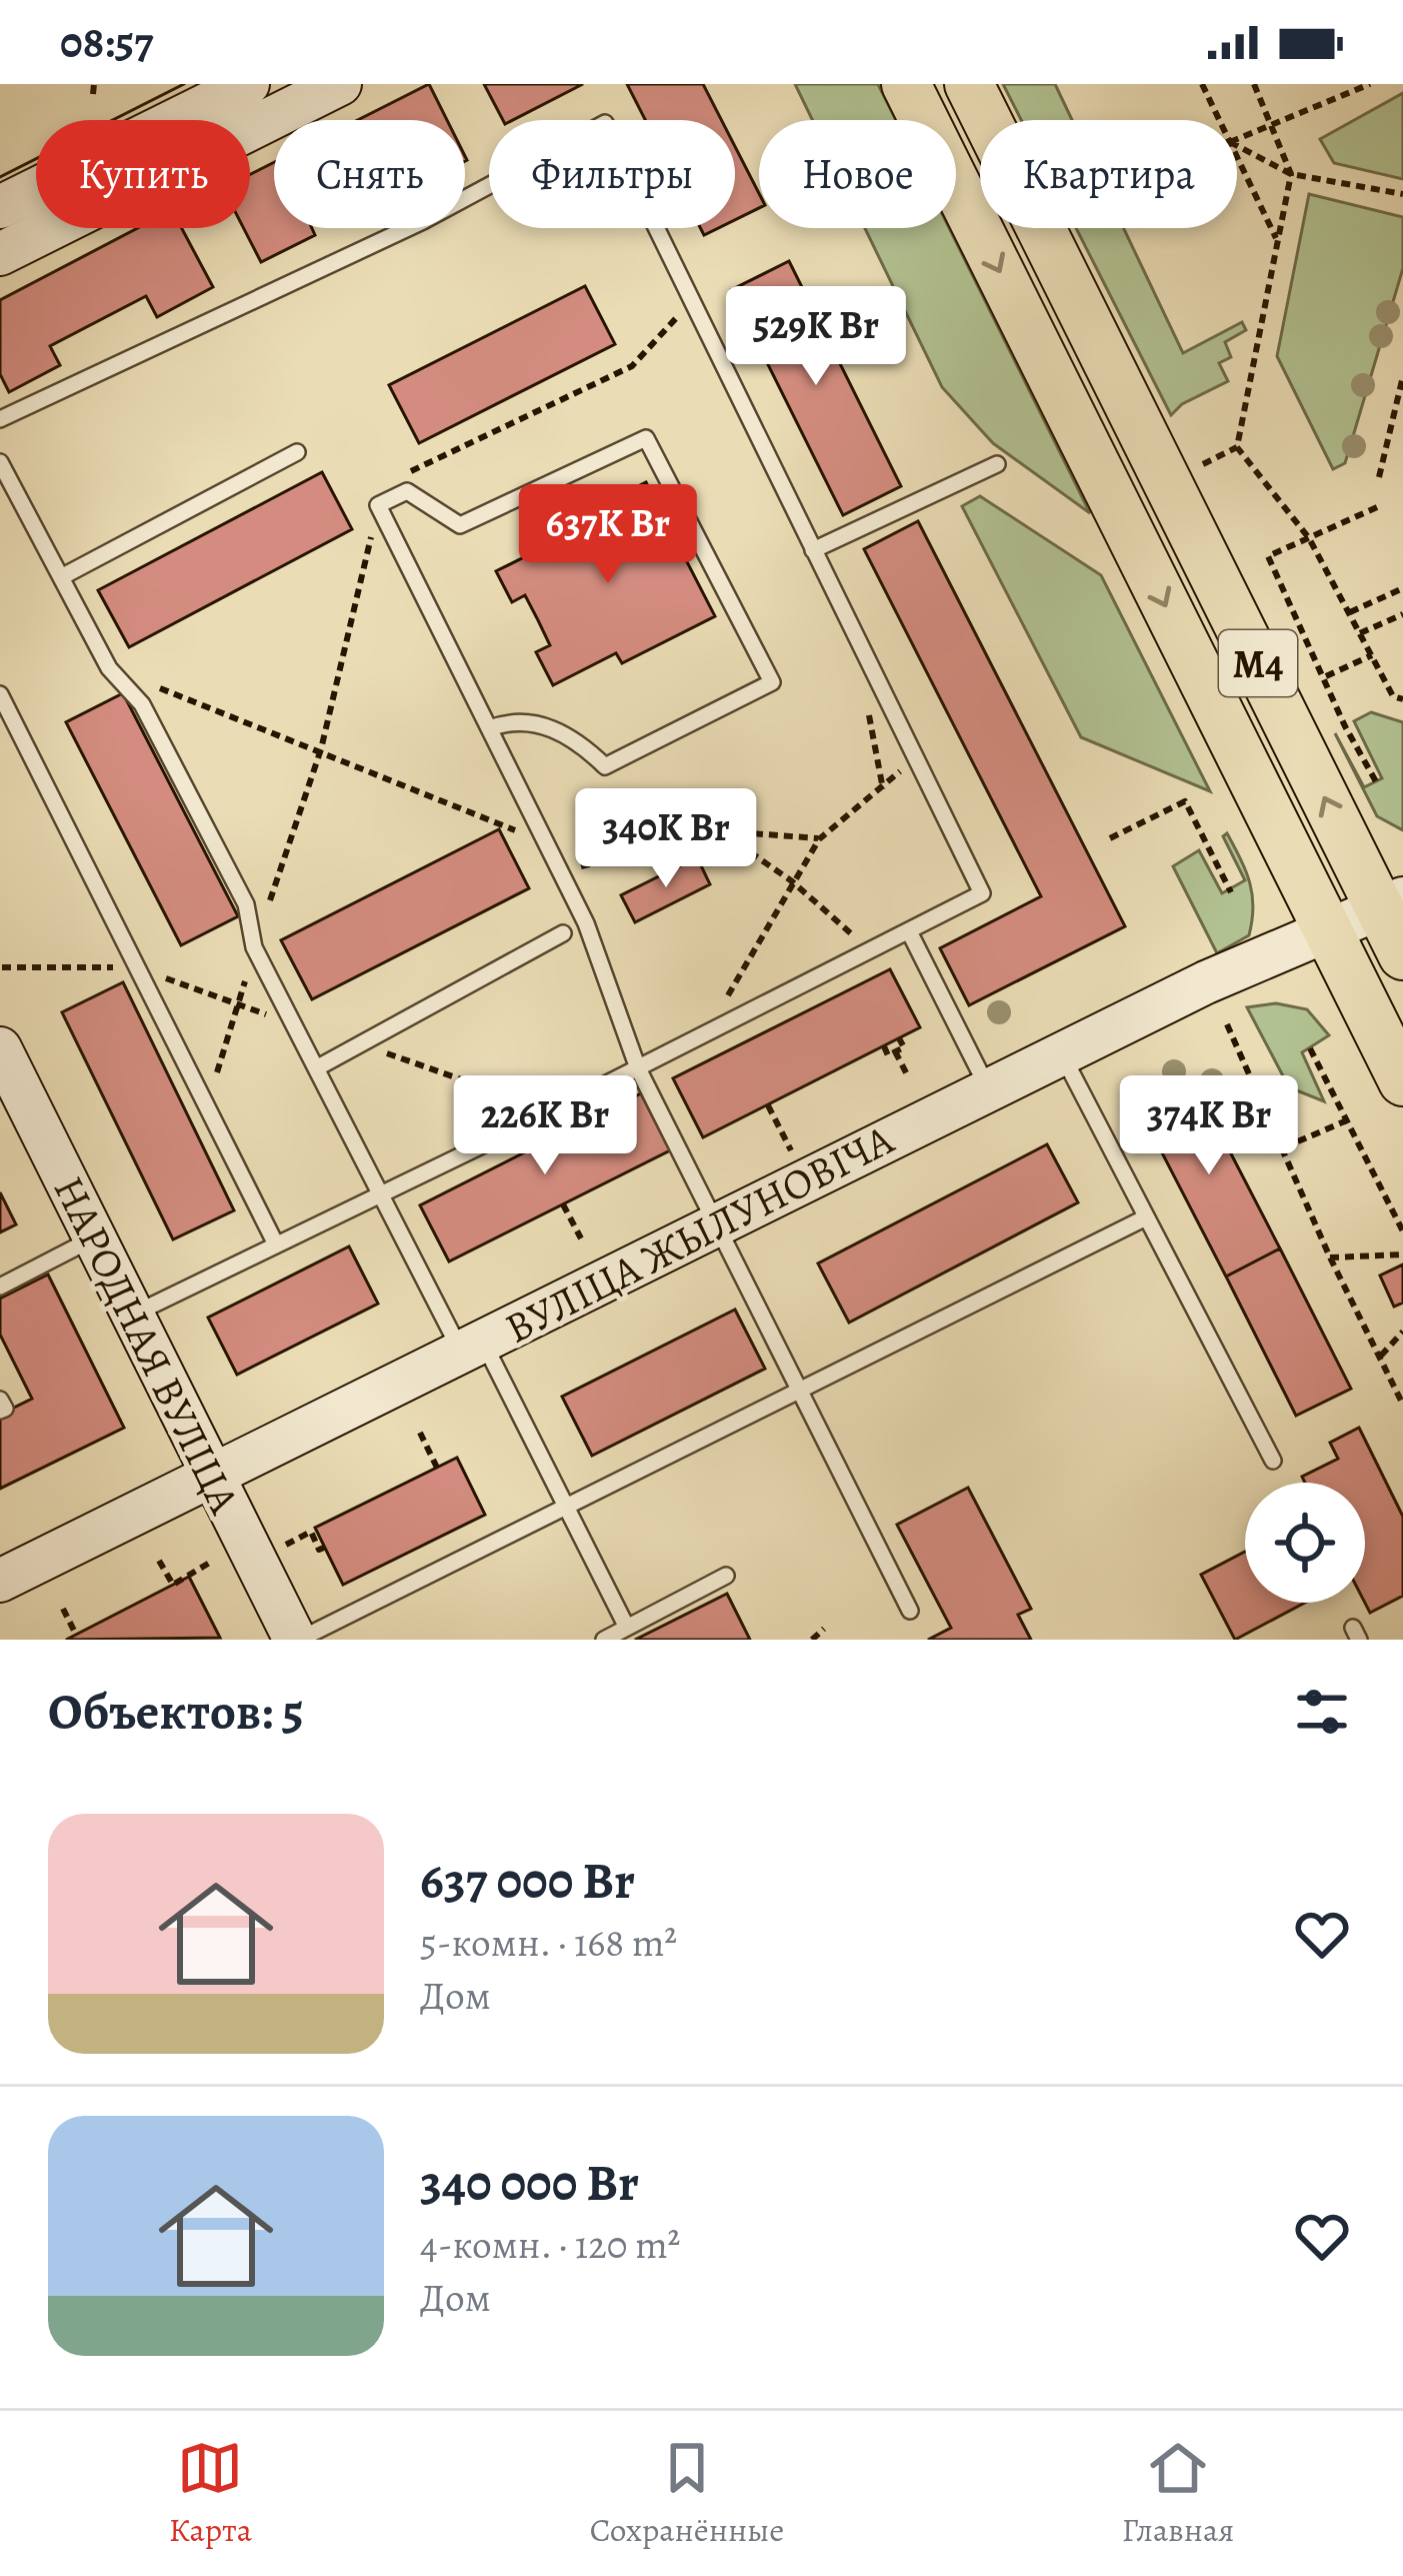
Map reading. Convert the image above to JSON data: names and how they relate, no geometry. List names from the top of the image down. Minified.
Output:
{"streets":{"main road":["М4","ВУЛІЦА ЖЫЛУНОВІЧА","НАРОДНАЯ ВУЛІЦА"]},"crossings":[["М4","ВУЛІЦА ЖЫЛУНОВІЧА"],["ВУЛІЦА ЖЫЛУНОВІЧА","НАРОДНАЯ ВУЛІЦА"]],"page":{"status":"08:57","chip":["Купить","Снять","Фильтры","Новое","Квартира"],"price":["529K Br","637K Br","340K Br","226K Br","374K Br"],"heading":"Объектов: 5","list":[{"name":"637 000 Br","note":"5-комн. · 168 m² · Дом"},{"name":"340 000 Br","note":"4-комн. · 120 m² · Дом"}],"tabs":["Карта","Сохранённые","Главная"]}}
